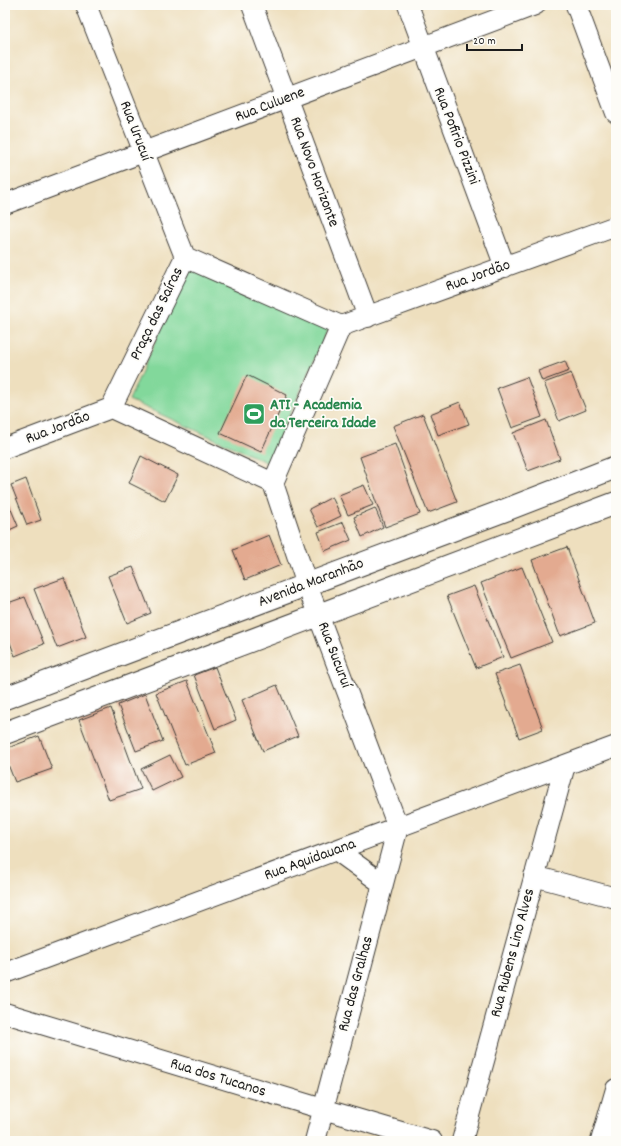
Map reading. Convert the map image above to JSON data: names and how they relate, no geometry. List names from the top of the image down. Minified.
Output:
{"streets":{"main road":["Avenida Maranhão"],"street":["Rua Culuene","Rua Urucuí","Rua Pofirio Pizzini","Rua Novo Horizonte","Rua Jordão","Praça das Saíras","Rua Sucuruí","Rua Aquidauana","Rua Rubens Lino Alves","Rua das Gralhas","Rua dos Tucanos"]},"crossings":[["Rua Culuene","Rua Urucuí"],["Rua Culuene","Rua Pofirio Pizzini"],["Rua Culuene","Rua Novo Horizonte"],["Rua Urucuí","Praça das Saíras"],["Rua Pofirio Pizzini","Rua Jordão"],["Rua Novo Horizonte","Rua Jordão"],["Rua Jordão","Praça das Saíras"],["Avenida Maranhão","Rua Sucuruí"],["Rua Sucuruí","Rua Aquidauana"],["Rua Sucuruí","Rua das Gralhas"],["Rua Aquidauana","Rua Rubens Lino Alves"],["Rua Aquidauana","Rua das Gralhas"],["Rua das Gralhas","Rua dos Tucanos"]],"places":{"sports":["ATI - Academia da Terceira Idade"]},"scale_bar":"20 m"}
